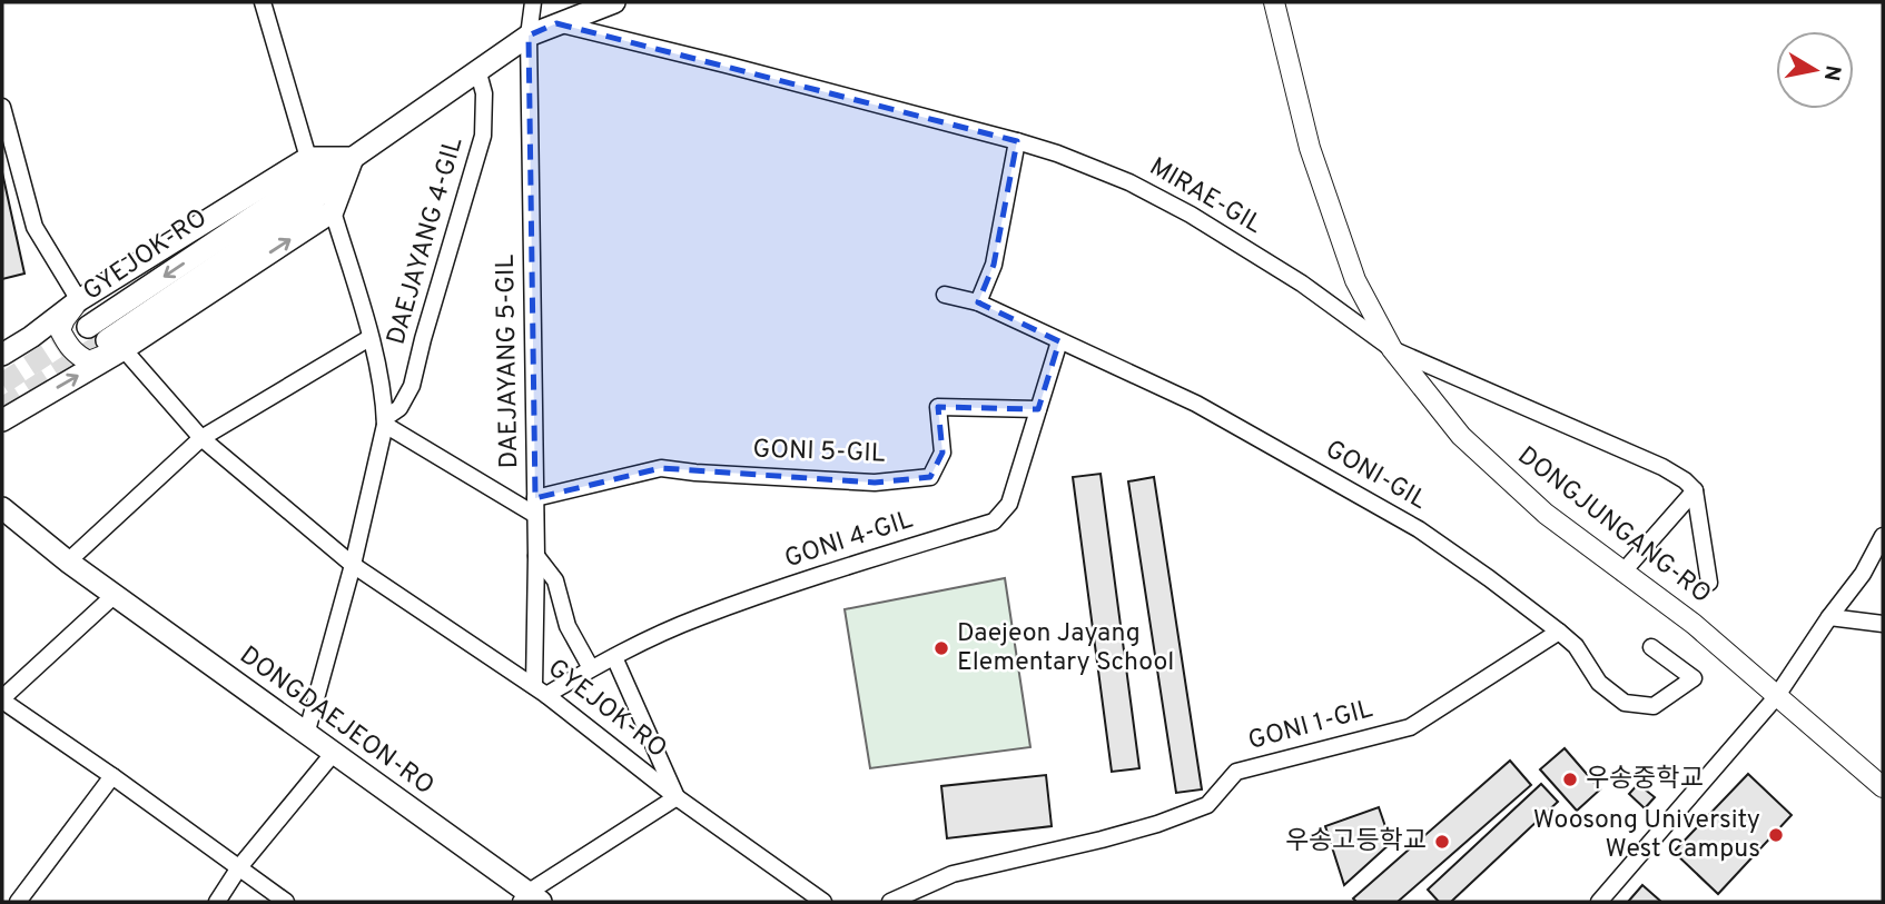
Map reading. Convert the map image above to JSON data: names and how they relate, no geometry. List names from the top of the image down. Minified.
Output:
{"streets":{"main road":["GYEJOK-RO","DONGDAEJEON-RO"],"street":["MIRAE-GIL","DAEJAYANG 4-GIL","DAEJAYANG 5-GIL","GONI 5-GIL","GONI-GIL","DONGJUNGANG-RO","GONI 4-GIL","GONI 1-GIL"]},"crossings":[["MIRAE-GIL","GYEJOK-RO"],["MIRAE-GIL","DONGJUNGANG-RO"],["DAEJAYANG 4-GIL","GYEJOK-RO"],["GYEJOK-RO","DAEJAYANG 5-GIL"],["GYEJOK-RO","GONI 4-GIL"],["GYEJOK-RO","DONGDAEJEON-RO"],["DAEJAYANG 5-GIL","GONI 5-GIL"],["DAEJAYANG 5-GIL","GONI 4-GIL"],["GONI 5-GIL","GONI 4-GIL"],["GONI-GIL","GONI 4-GIL"],["GONI-GIL","GONI 1-GIL"]],"places":["Daejeon Jayang Elementary School","우송중학교","Woosong University West Campus","우송고등학교"],"north":"right"}
